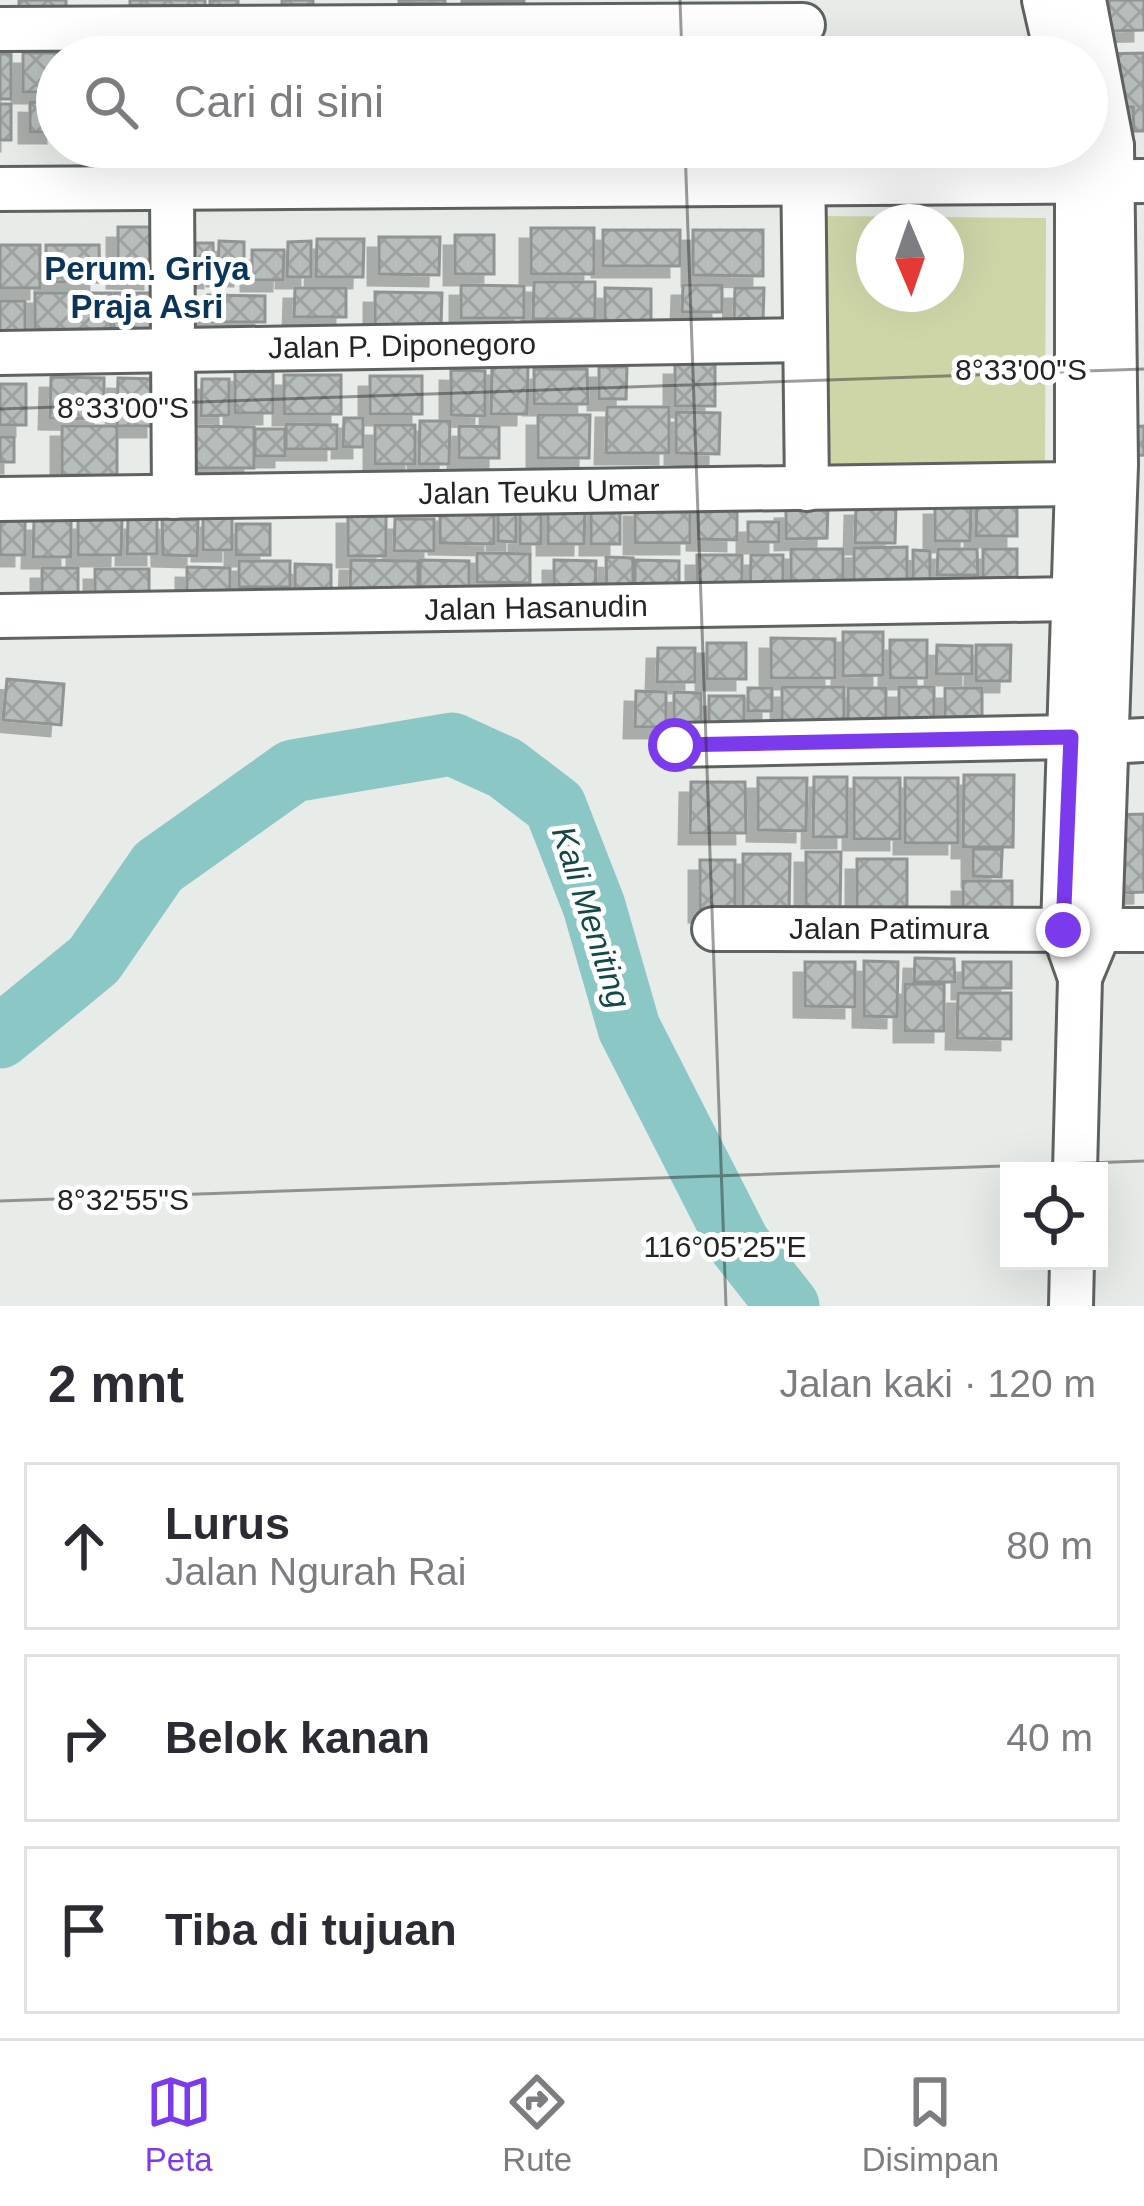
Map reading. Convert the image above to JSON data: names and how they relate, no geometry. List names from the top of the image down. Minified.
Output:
{"streets":{"street":["Jalan P. Diponegoro","Jalan Teuku Umar","Jalan Hasanudin","Jalan Patimura"]},"districts":["Perum. Griya Praja Asri"],"water":["Kali Meniting"],"north":"bottom","page":{"search":"Cari di sini","heading":["2 mnt","Jalan kaki · 120 m"],"list":[["Lurus","Jalan Ngurah Rai","80 m"],["Belok kanan","40 m"],"Tiba di tujuan"],"nav":["Peta","Rute","Disimpan"]},"coordinates":["8°33'00\"S","8°32'55\"S","116°05'25\"E"]}
